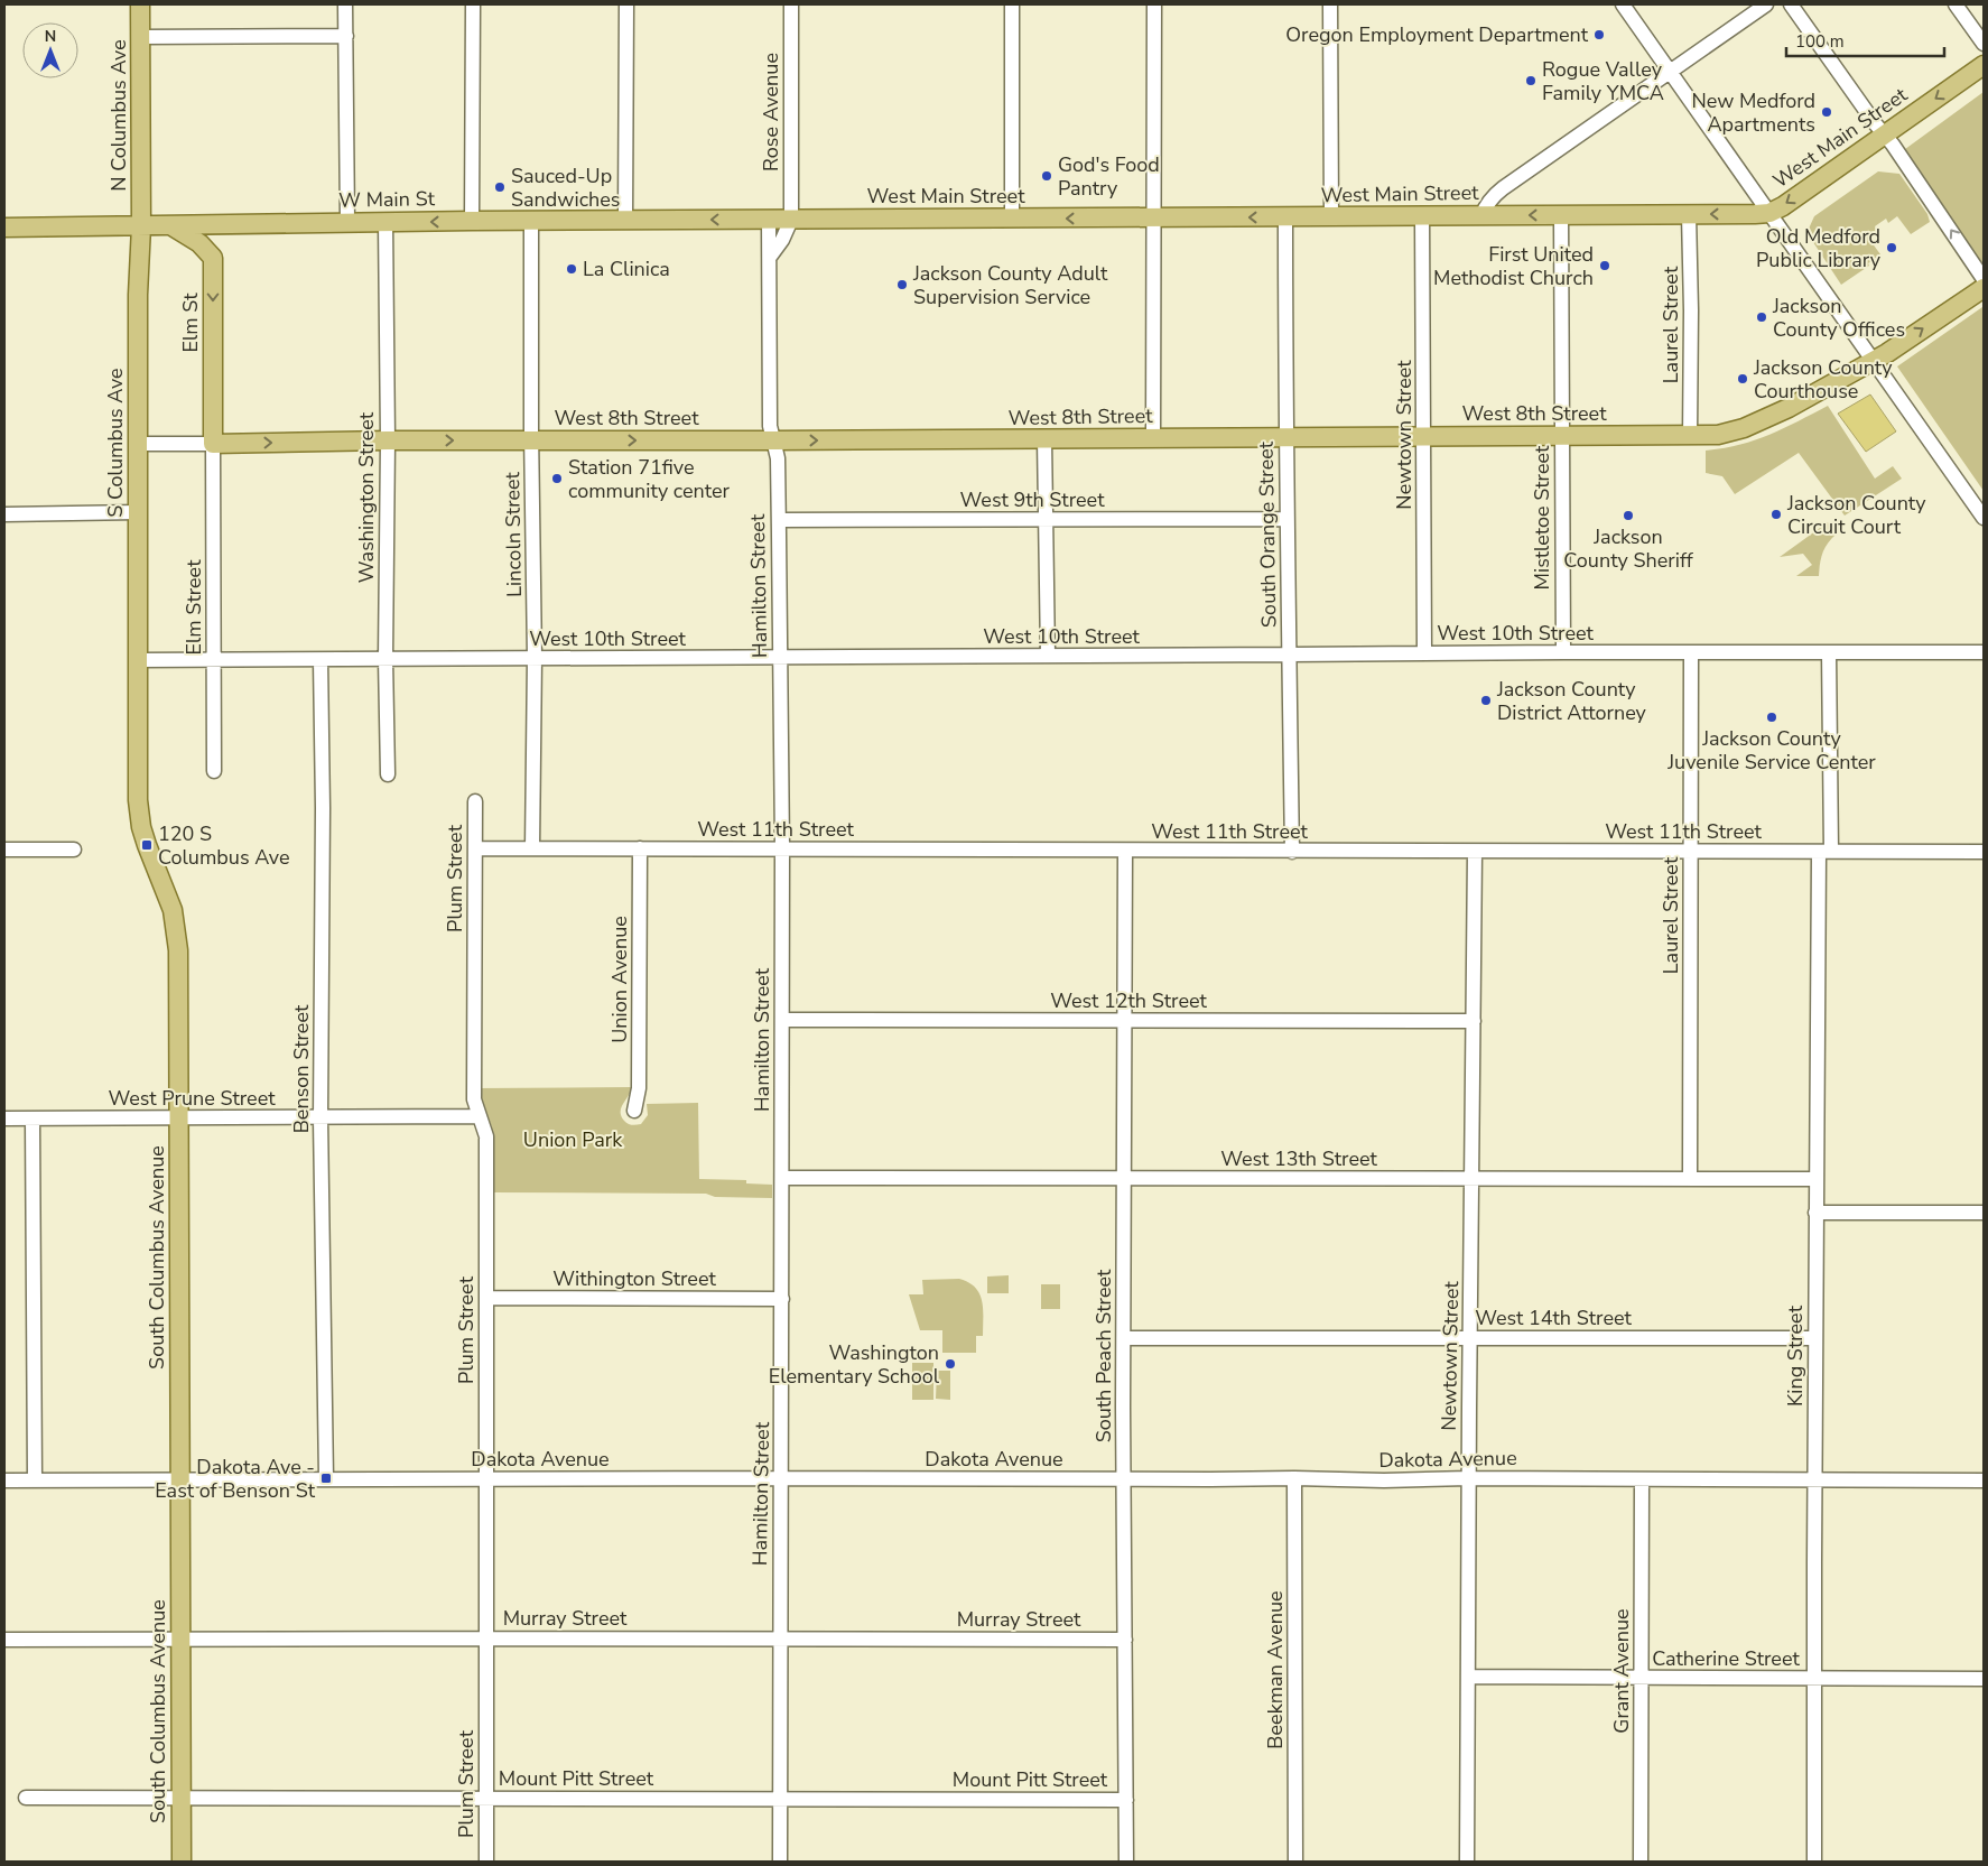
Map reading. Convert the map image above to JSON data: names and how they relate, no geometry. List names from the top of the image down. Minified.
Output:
{"streets":{"main road":["N Columbus Ave","West Main Street","W Main St","Elm St","West 8th Street","S Columbus Ave","South Columbus Avenue"],"street":["Rose Avenue","Laurel Street","Newtown Street","Washington Street","West 9th Street","Mistletoe Street","Lincoln Street","South Orange Street","Hamilton Street","Elm Street","West 10th Street","West 11th Street","Plum Street","Union Avenue","West 12th Street","Benson Street","West Prune Street","West 13th Street","Withington Street","West 14th Street","South Peach Street","King Street","Dakota Avenue","Murray Street","Catherine Street","Beekman Avenue","Grant Avenue","Mount Pitt Street"]},"crossings":[["Rose Avenue","West Main Street"],["N Columbus Ave","W Main St"],["N Columbus Ave","S Columbus Ave"],["West Main Street","W Main St"],["West Main Street","Laurel Street"],["West Main Street","Newtown Street"],["West Main Street","Mistletoe Street"],["West Main Street","South Orange Street"],["West Main Street","Hamilton Street"],["W Main St","Elm St"],["W Main St","S Columbus Ave"],["W Main St","Washington Street"],["W Main St","Lincoln Street"],["W Main St","Hamilton Street"],["Elm St","West 8th Street"],["Elm St","Elm Street"],["Laurel Street","West 8th Street"],["Laurel Street","West 10th Street"],["Laurel Street","West 11th Street"],["Laurel Street","West 13th Street"],["West 8th Street","Newtown Street"],["West 8th Street","S Columbus Ave"],["West 8th Street","Washington Street"],["West 8th Street","Mistletoe Street"],["West 8th Street","Lincoln Street"],["West 8th Street","South Orange Street"],["West 8th Street","Hamilton Street"],["West 8th Street","Elm Street"],["Newtown Street","West 10th Street"],["Newtown Street","West 11th Street"],["Newtown Street","West 12th Street"],["Newtown Street","West 13th Street"],["Newtown Street","West 14th Street"],["Newtown Street","Dakota Avenue"],["Newtown Street","Catherine Street"],["S Columbus Ave","West 10th Street"],["S Columbus Ave","South Columbus Avenue"],["Washington Street","West 10th Street"],["West 9th Street","South Orange Street"],["West 9th Street","Hamilton Street"],["Mistletoe Street","West 10th Street"],["Lincoln Street","West 10th Street"],["Lincoln Street","West 11th Street"],["South Orange Street","West 10th Street"],["South Orange Street","West 11th Street"],["Hamilton Street","West 10th Street"],["Hamilton Street","West 11th Street"],["Hamilton Street","West 12th Street"],["Hamilton Street","West 13th Street"],["Hamilton Street","Withington Street"],["Hamilton Street","Dakota Avenue"],["Hamilton Street","Murray Street"],["Hamilton Street","Mount Pitt Street"],["Elm Street","West 10th Street"],["West 10th Street","Benson Street"],["West 10th Street","South Columbus Avenue"],["West 10th Street","King Street"],["West 11th Street","Plum Street"],["West 11th Street","Union Avenue"],["West 11th Street","South Peach Street"],["West 11th Street","King Street"],["Plum Street","West Prune Street"],["Plum Street","Withington Street"],["Plum Street","Dakota Avenue"],["Plum Street","Murray Street"],["Plum Street","Mount Pitt Street"],["West 12th Street","South Peach Street"],["Benson Street","West Prune Street"],["Benson Street","Dakota Avenue"],["West Prune Street","South Columbus Avenue"],["West 13th Street","South Peach Street"],["West 13th Street","King Street"],["South Columbus Avenue","Dakota Avenue"],["South Columbus Avenue","Murray Street"],["South Columbus Avenue","Mount Pitt Street"],["West 14th Street","South Peach Street"],["West 14th Street","King Street"],["South Peach Street","Dakota Avenue"],["South Peach Street","Murray Street"],["South Peach Street","Mount Pitt Street"],["King Street","Dakota Avenue"],["King Street","Catherine Street"],["Dakota Avenue","Beekman Avenue"],["Dakota Avenue","Grant Avenue"],["Catherine Street","Grant Avenue"]],"one_way":["West Main Street","Elm St","West 8th Street"],"parks":["Union Park"],"places":{"other":["Oregon Employment Department","Rogue Valley Family YMCA","New Medford Apartments","God's Food Pantry","Sauced-Up Sandwiches","Old Medford Public Library","First United Methodist Church","La Clinica","Jackson County Adult Supervision Service","Jackson County Offices","Jackson County Courthouse","Station 71five community center","Jackson County Circuit Court","Jackson County Sheriff","Jackson County District Attorney","Jackson County Juvenile Service Center","Washington Elementary School"],"transit":["120 S Columbus Ave","Dakota Ave - East of Benson St"]},"scale_bar":"100 m","north":"top"}
